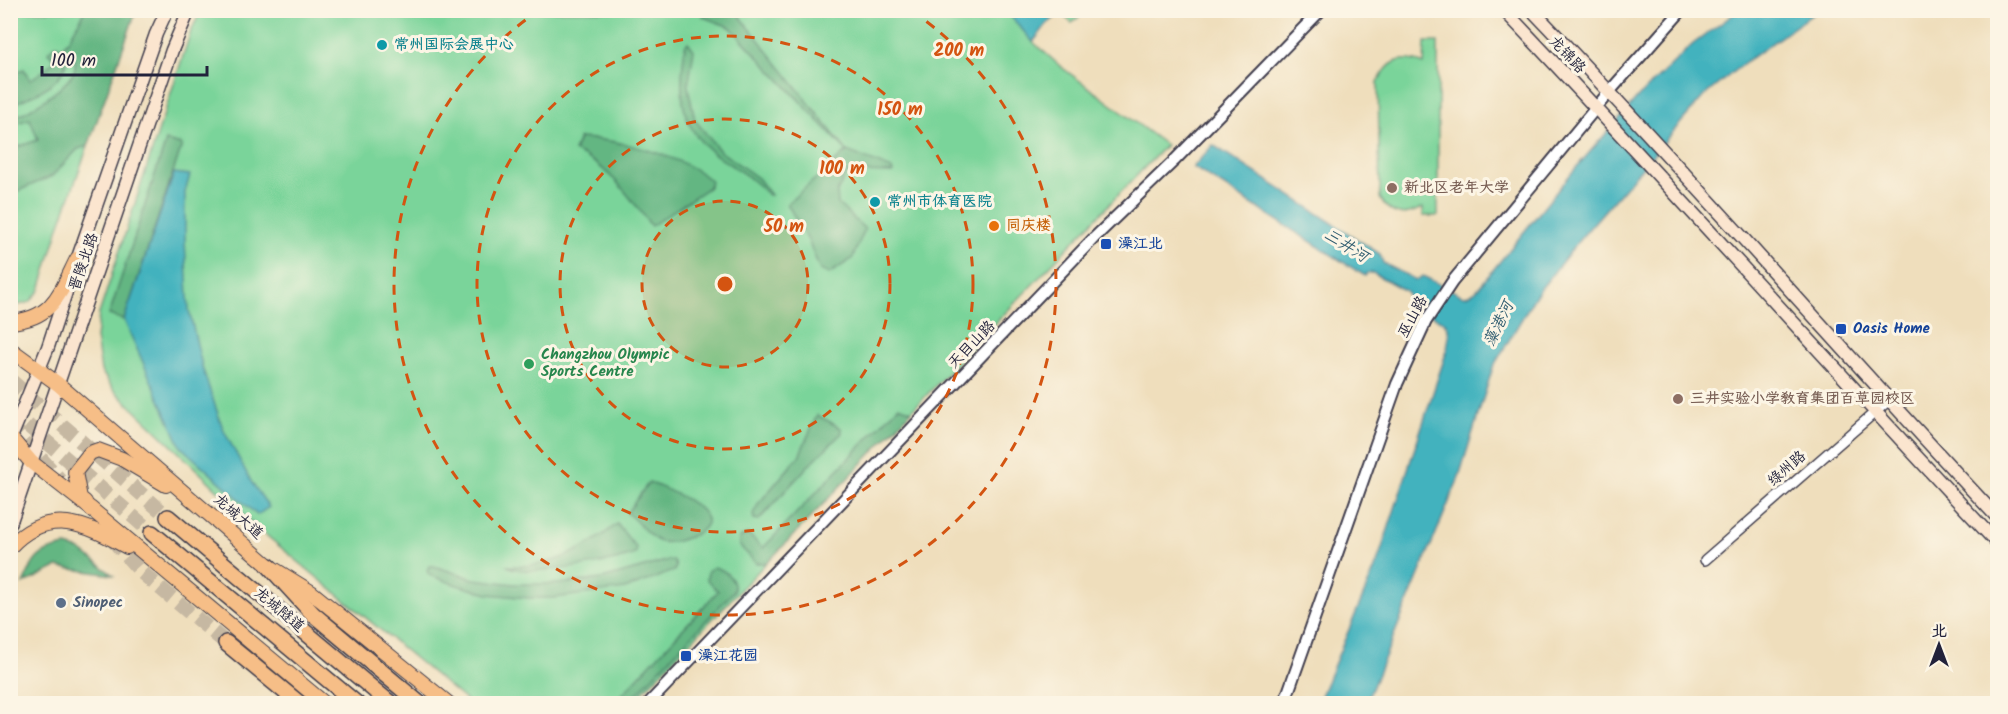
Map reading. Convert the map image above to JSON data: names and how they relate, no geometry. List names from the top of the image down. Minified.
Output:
{"streets":{"highway":["龙城隧道"],"main road":["龙锦路","晋陵北路","龙城大道"],"street":["巫山路","天目山路","绿州路"]},"crossings":[["龙锦路","巫山路"],["龙锦路","绿州路"],["晋陵北路","龙城大道"]],"water":["三井河","藻港河"],"places":{"other":["常州国际会展中心","新北区老年大学","常州市体育医院","同庆楼","Changzhou Olympic Sports Centre","三井实验小学教育集团百草园校区","Sinopec"],"transit":["澡江北","Oasis Home","澡江花园"]},"scale_bar":"100 m","north":"top","rings":["200 m","150 m","100 m","50 m"]}
